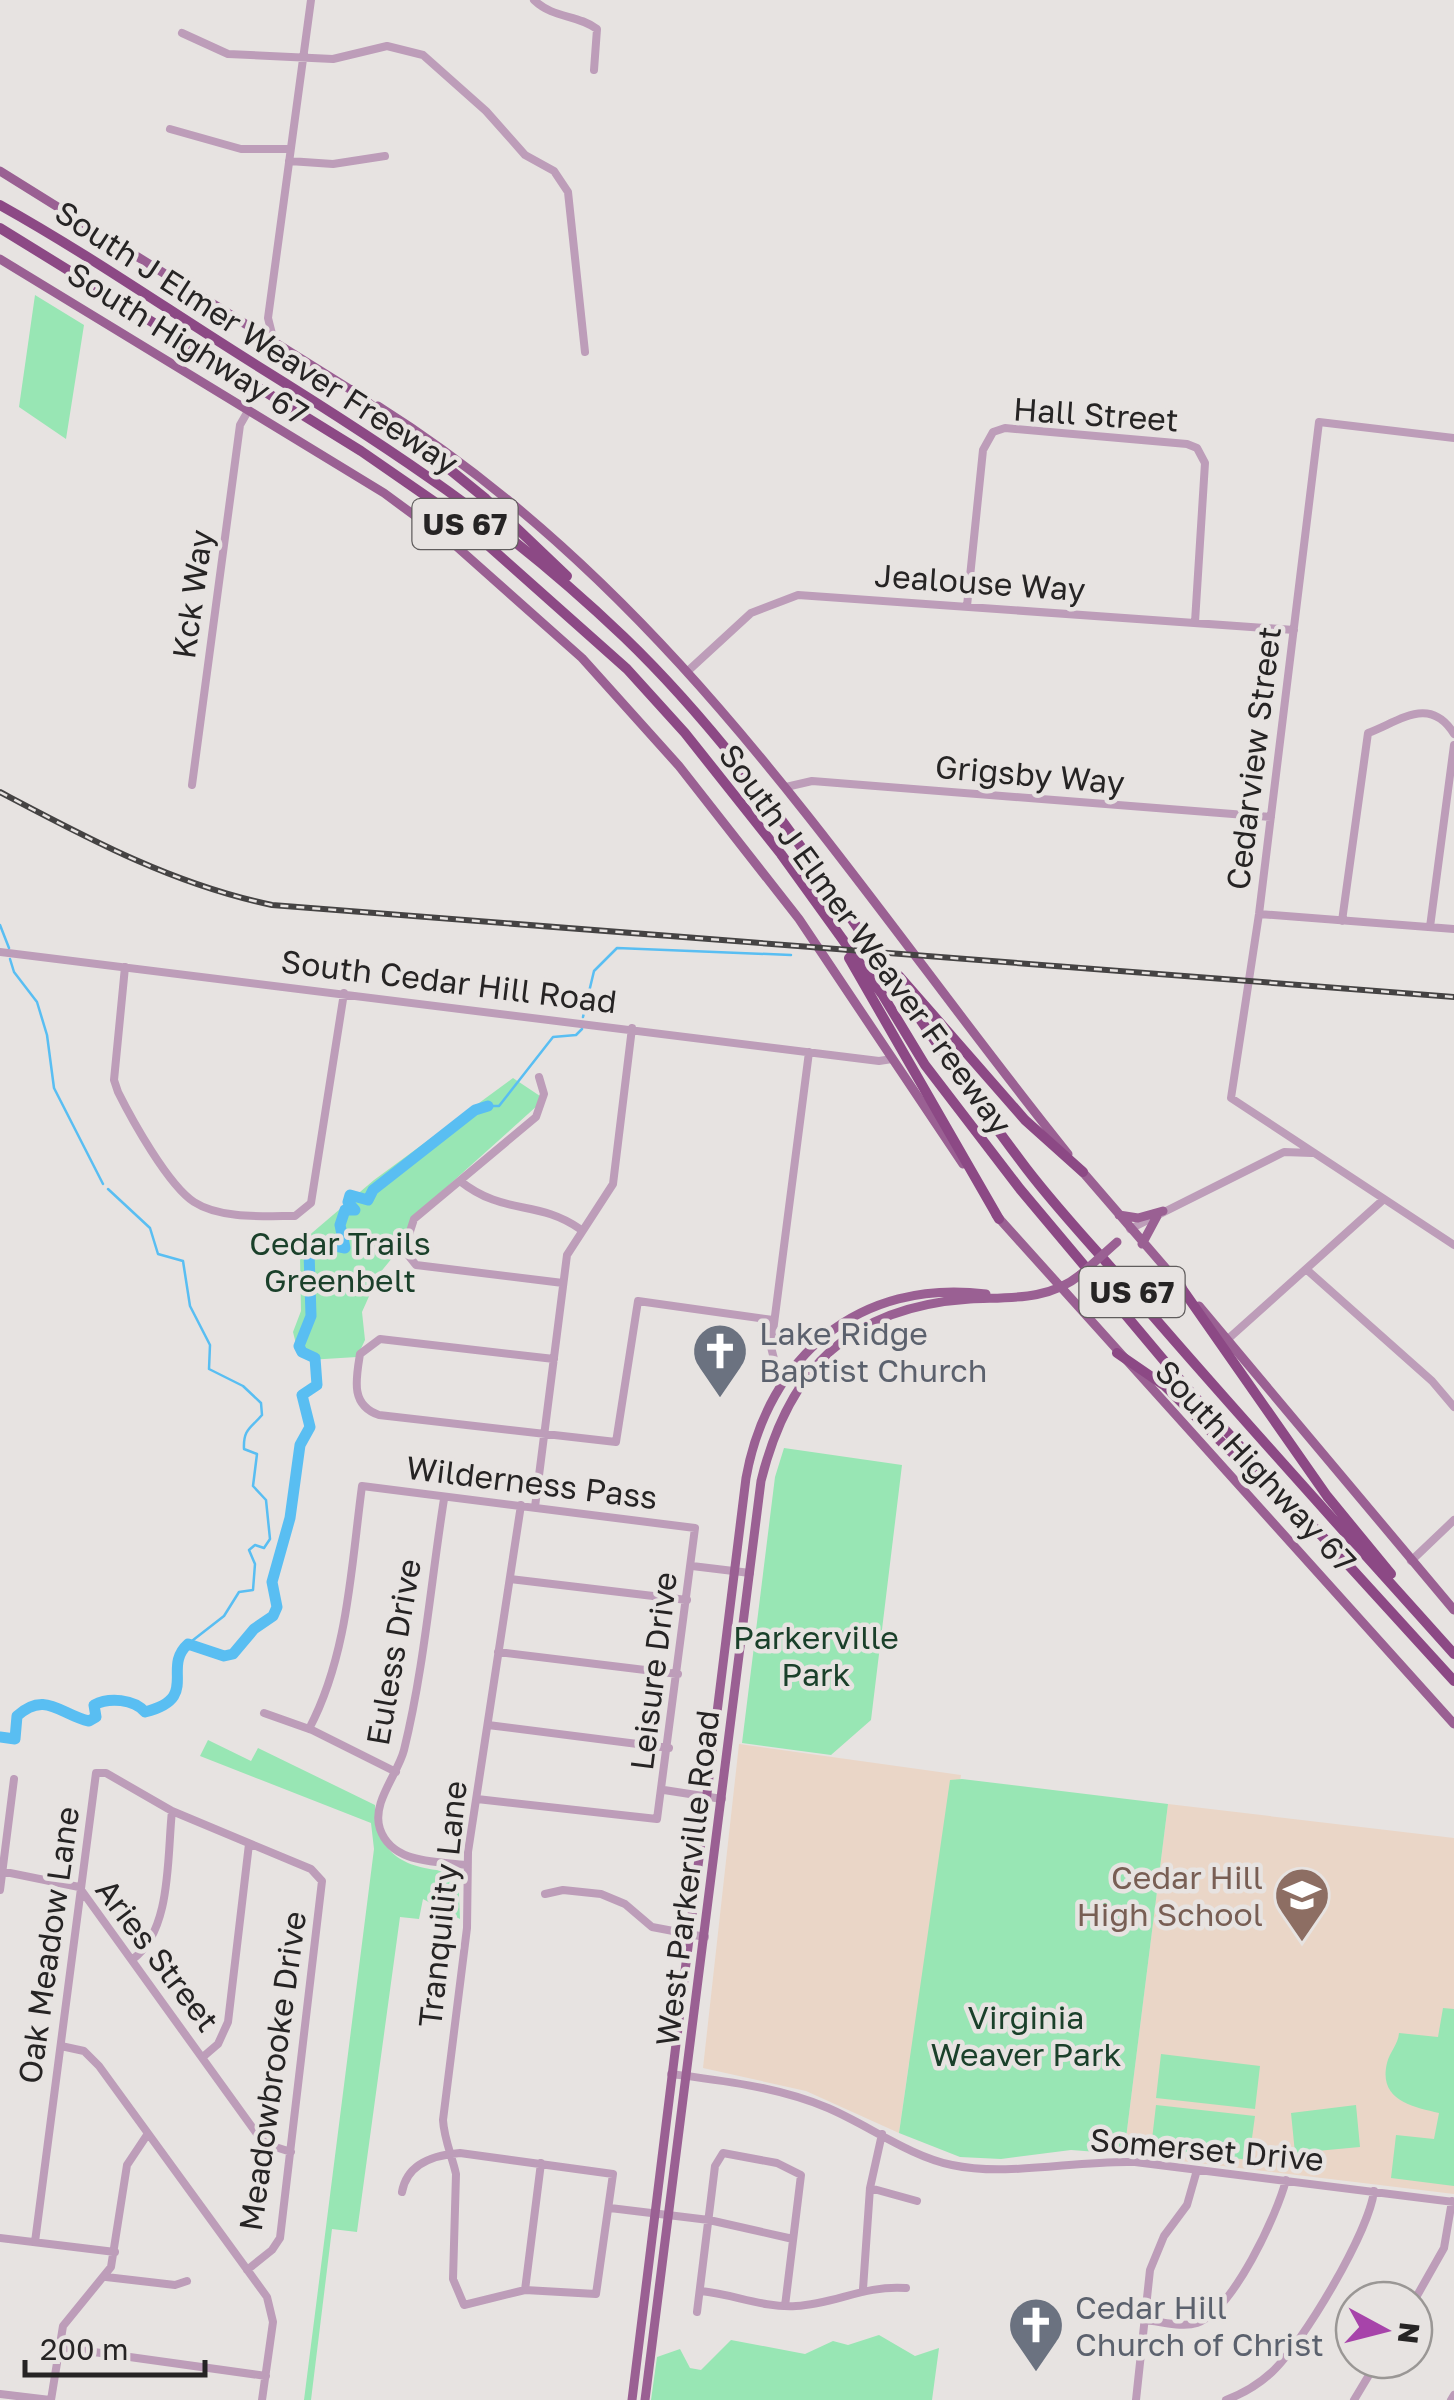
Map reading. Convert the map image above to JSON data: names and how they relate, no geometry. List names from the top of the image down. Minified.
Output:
{"streets":{"highway":["South J Elmer Weaver Freeway","US 67"],"main road":["South Highway 67","West Parkerville Road"],"street":["Hall Street","Jealouse Way","Kck Way","Cedarview Street","Grigsby Way","South Cedar Hill Road","Wilderness Pass","Euless Drive","Leisure Drive","Tranquility Lane","Oak Meadow Lane","Aries Street","Meadowbrooke Drive","Somerset Drive"]},"crossings":[["South Highway 67","Jealouse Way"],["South Highway 67","Kck Way"],["South Highway 67","Grigsby Way"],["South Highway 67","South Cedar Hill Road"],["Hall Street","Jealouse Way"],["Jealouse Way","Cedarview Street"],["Cedarview Street","Grigsby Way"],["Wilderness Pass","Euless Drive"],["Wilderness Pass","Leisure Drive"],["Wilderness Pass","Tranquility Lane"],["Euless Drive","Tranquility Lane"],["Leisure Drive","Tranquility Lane"],["West Parkerville Road","Somerset Drive"],["Oak Meadow Lane","Aries Street"],["Oak Meadow Lane","Meadowbrooke Drive"],["Aries Street","Meadowbrooke Drive"]],"parks":["Cedar Trails Greenbelt","Parkerville Park","Virginia Weaver Park"],"places":{"church":["Lake Ridge Baptist Church","Cedar Hill Church of Christ"],"school or university":["Cedar Hill High School"]},"scale_bar":"200 m","north":"right"}
